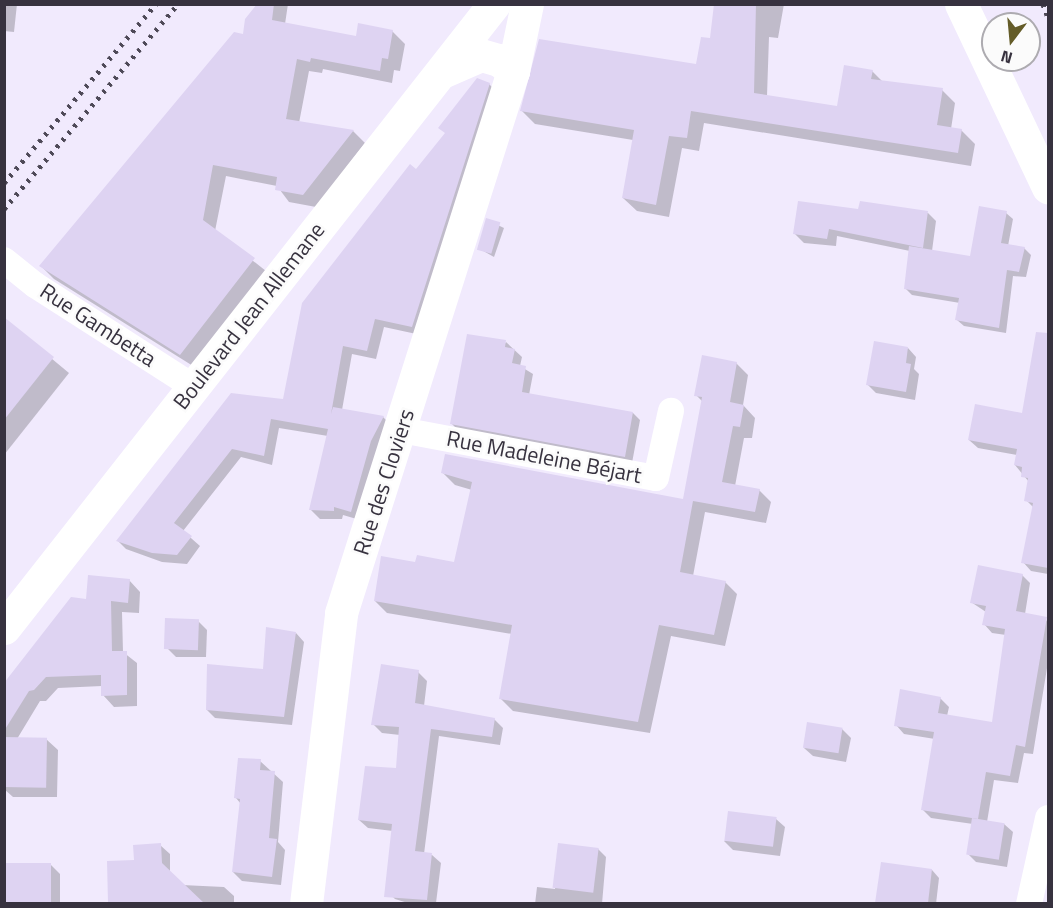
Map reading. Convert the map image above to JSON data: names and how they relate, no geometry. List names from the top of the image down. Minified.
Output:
{"streets":{"street":["Boulevard Jean Allemane","Rue Gambetta","Rue Madeleine Béjart","Rue des Cloviers"]},"crossings":[["Boulevard Jean Allemane","Rue Gambetta"],["Rue Madeleine Béjart","Rue des Cloviers"]],"north":"bottom"}
